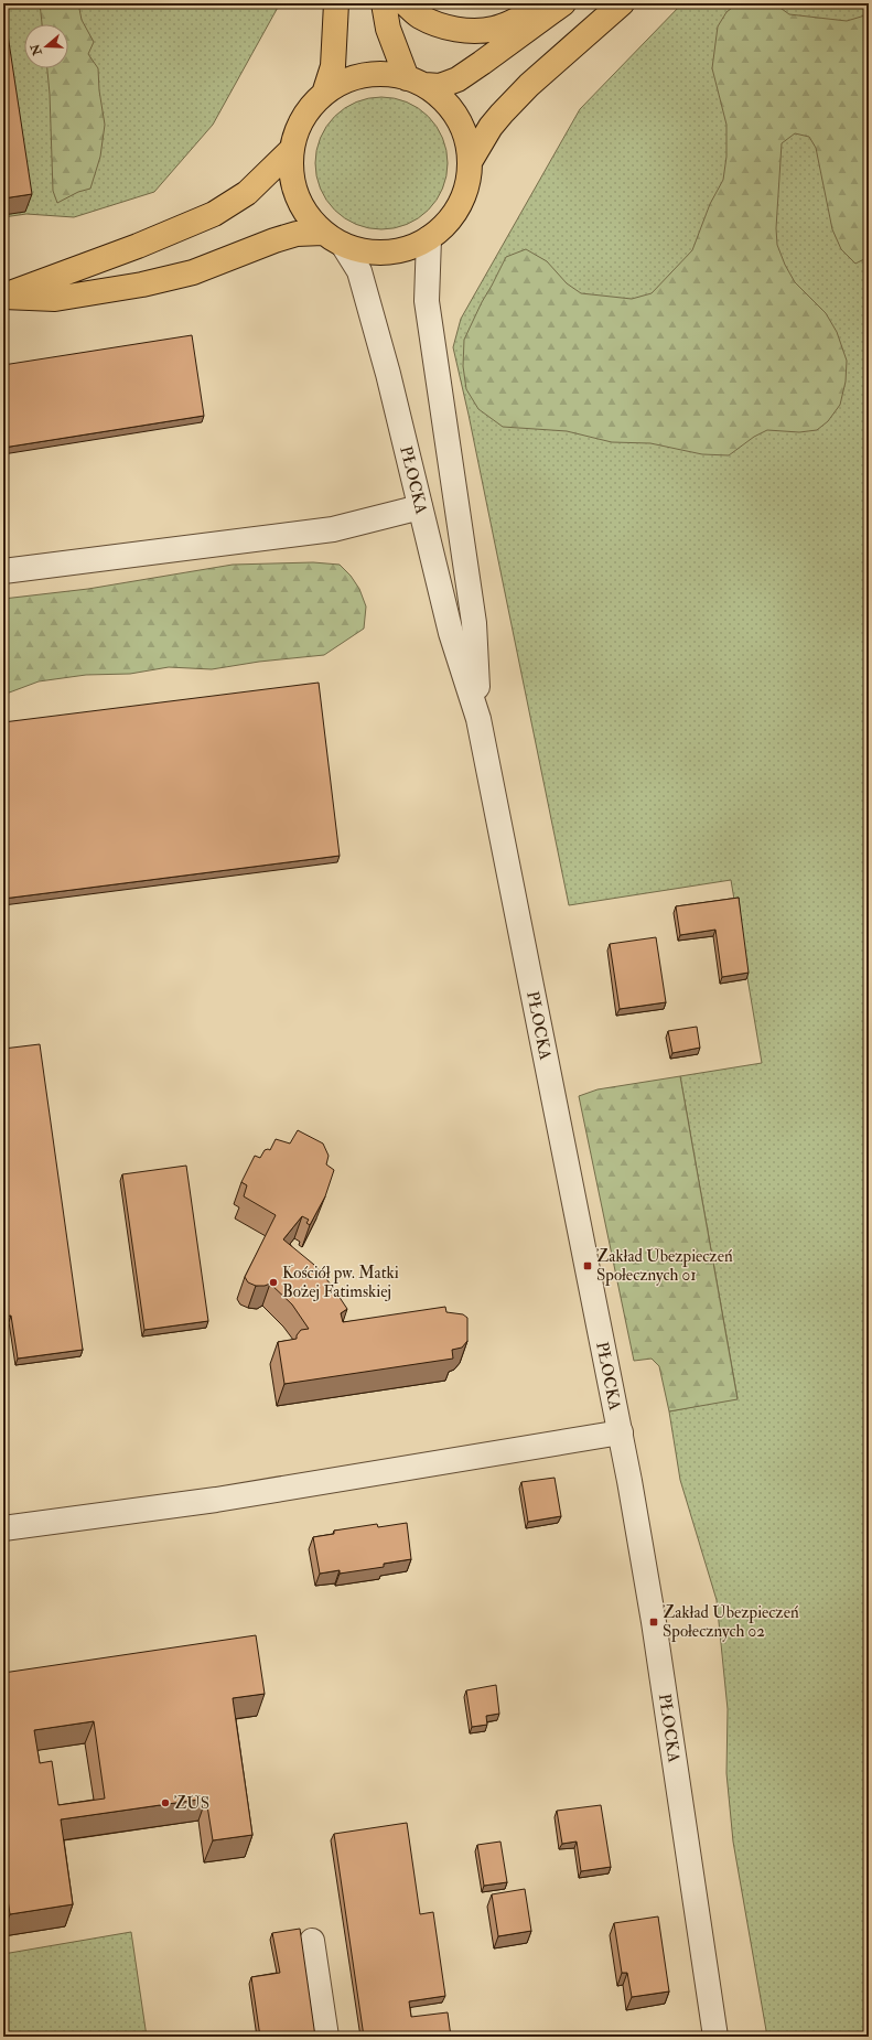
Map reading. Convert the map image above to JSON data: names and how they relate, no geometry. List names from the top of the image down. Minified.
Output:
{"streets":{"street":["PŁOCKA"]},"places":{"transit":["Zakład Ubezpieczeń Społecznych 01","Zakład Ubezpieczeń Społecznych 02"],"other":["Kościół pw. Matki Bożej Fatimskiej","ZUS"]},"north":"left"}
